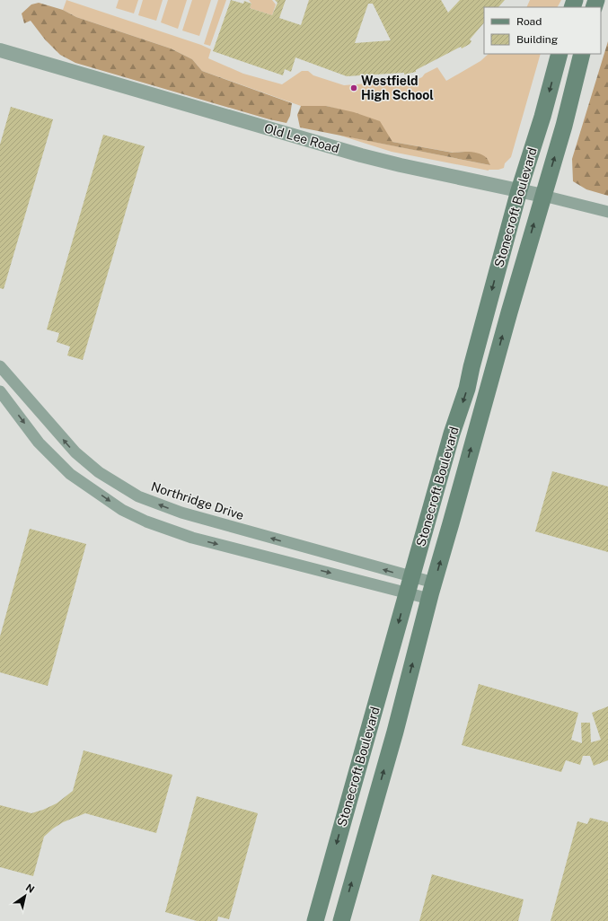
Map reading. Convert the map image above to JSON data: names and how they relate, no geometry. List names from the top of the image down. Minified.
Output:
{"streets":{"main road":["Stonecroft Boulevard"],"street":["Old Lee Road","Northridge Drive"]},"crossings":[["Old Lee Road","Stonecroft Boulevard"],["Stonecroft Boulevard","Northridge Drive"]],"places":["Westfield High School"],"legend":["Road","Building"],"north":"top right"}
